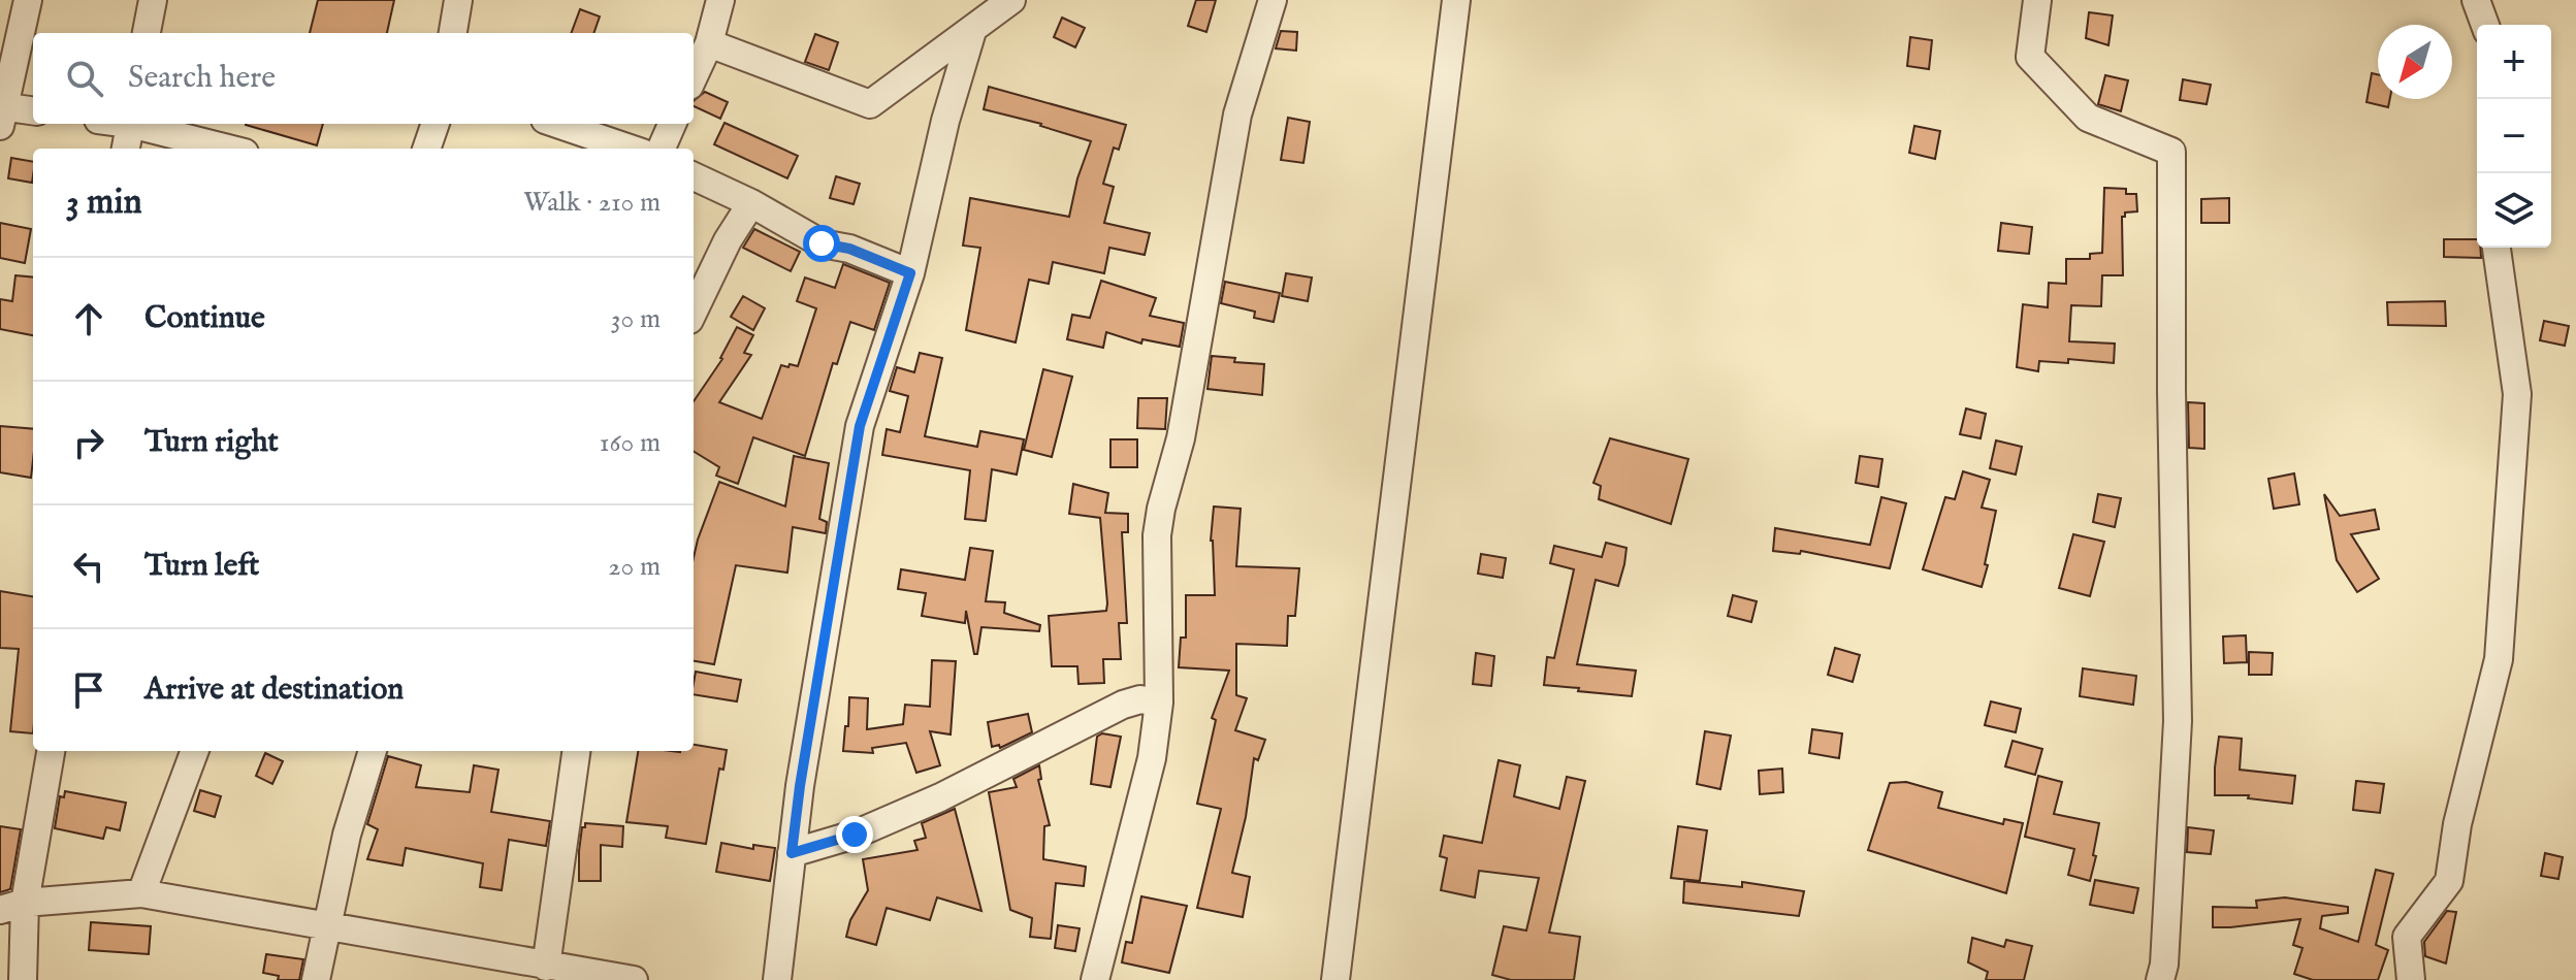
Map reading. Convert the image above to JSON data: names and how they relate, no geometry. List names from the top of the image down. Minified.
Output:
{"north":"bottom left","page":{"map_buttons":["+","−"],"search":"Search here","heading":["3 min","Walk · 210 m"],"list":[["Continue","30 m"],["Turn right","160 m"],["Turn left","20 m"],"Arrive at destination"]}}
